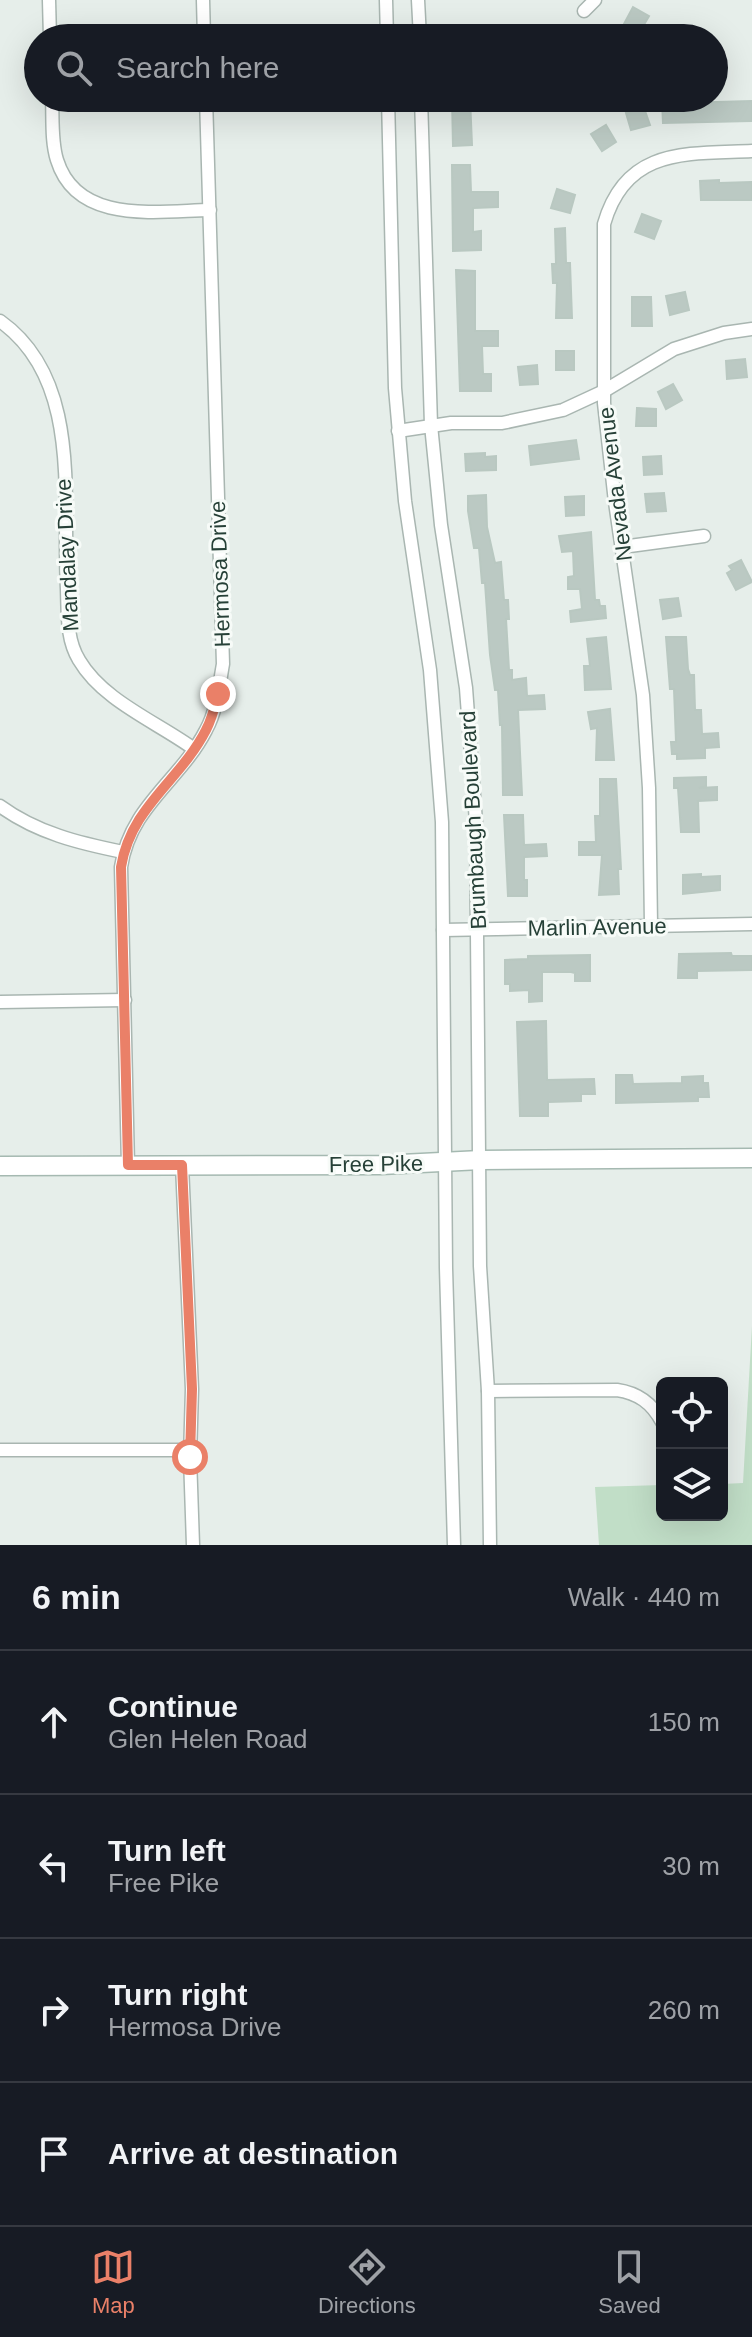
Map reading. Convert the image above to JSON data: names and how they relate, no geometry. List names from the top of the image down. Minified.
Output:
{"streets":{"main road":["Free Pike"],"street":["Nevada Avenue","Mandalay Drive","Hermosa Drive","Brumbaugh Boulevard","Marlin Avenue"]},"crossings":[["Nevada Avenue","Marlin Avenue"],["Mandalay Drive","Hermosa Drive"],["Hermosa Drive","Free Pike"],["Brumbaugh Boulevard","Marlin Avenue"],["Brumbaugh Boulevard","Free Pike"]],"page":{"search":"Search here","heading":["6 min","Walk · 440 m"],"list":[["Continue","Glen Helen Road","150 m"],["Turn left","Free Pike","30 m"],["Turn right","Hermosa Drive","260 m"],"Arrive at destination"],"nav":["Map","Directions","Saved"]}}
